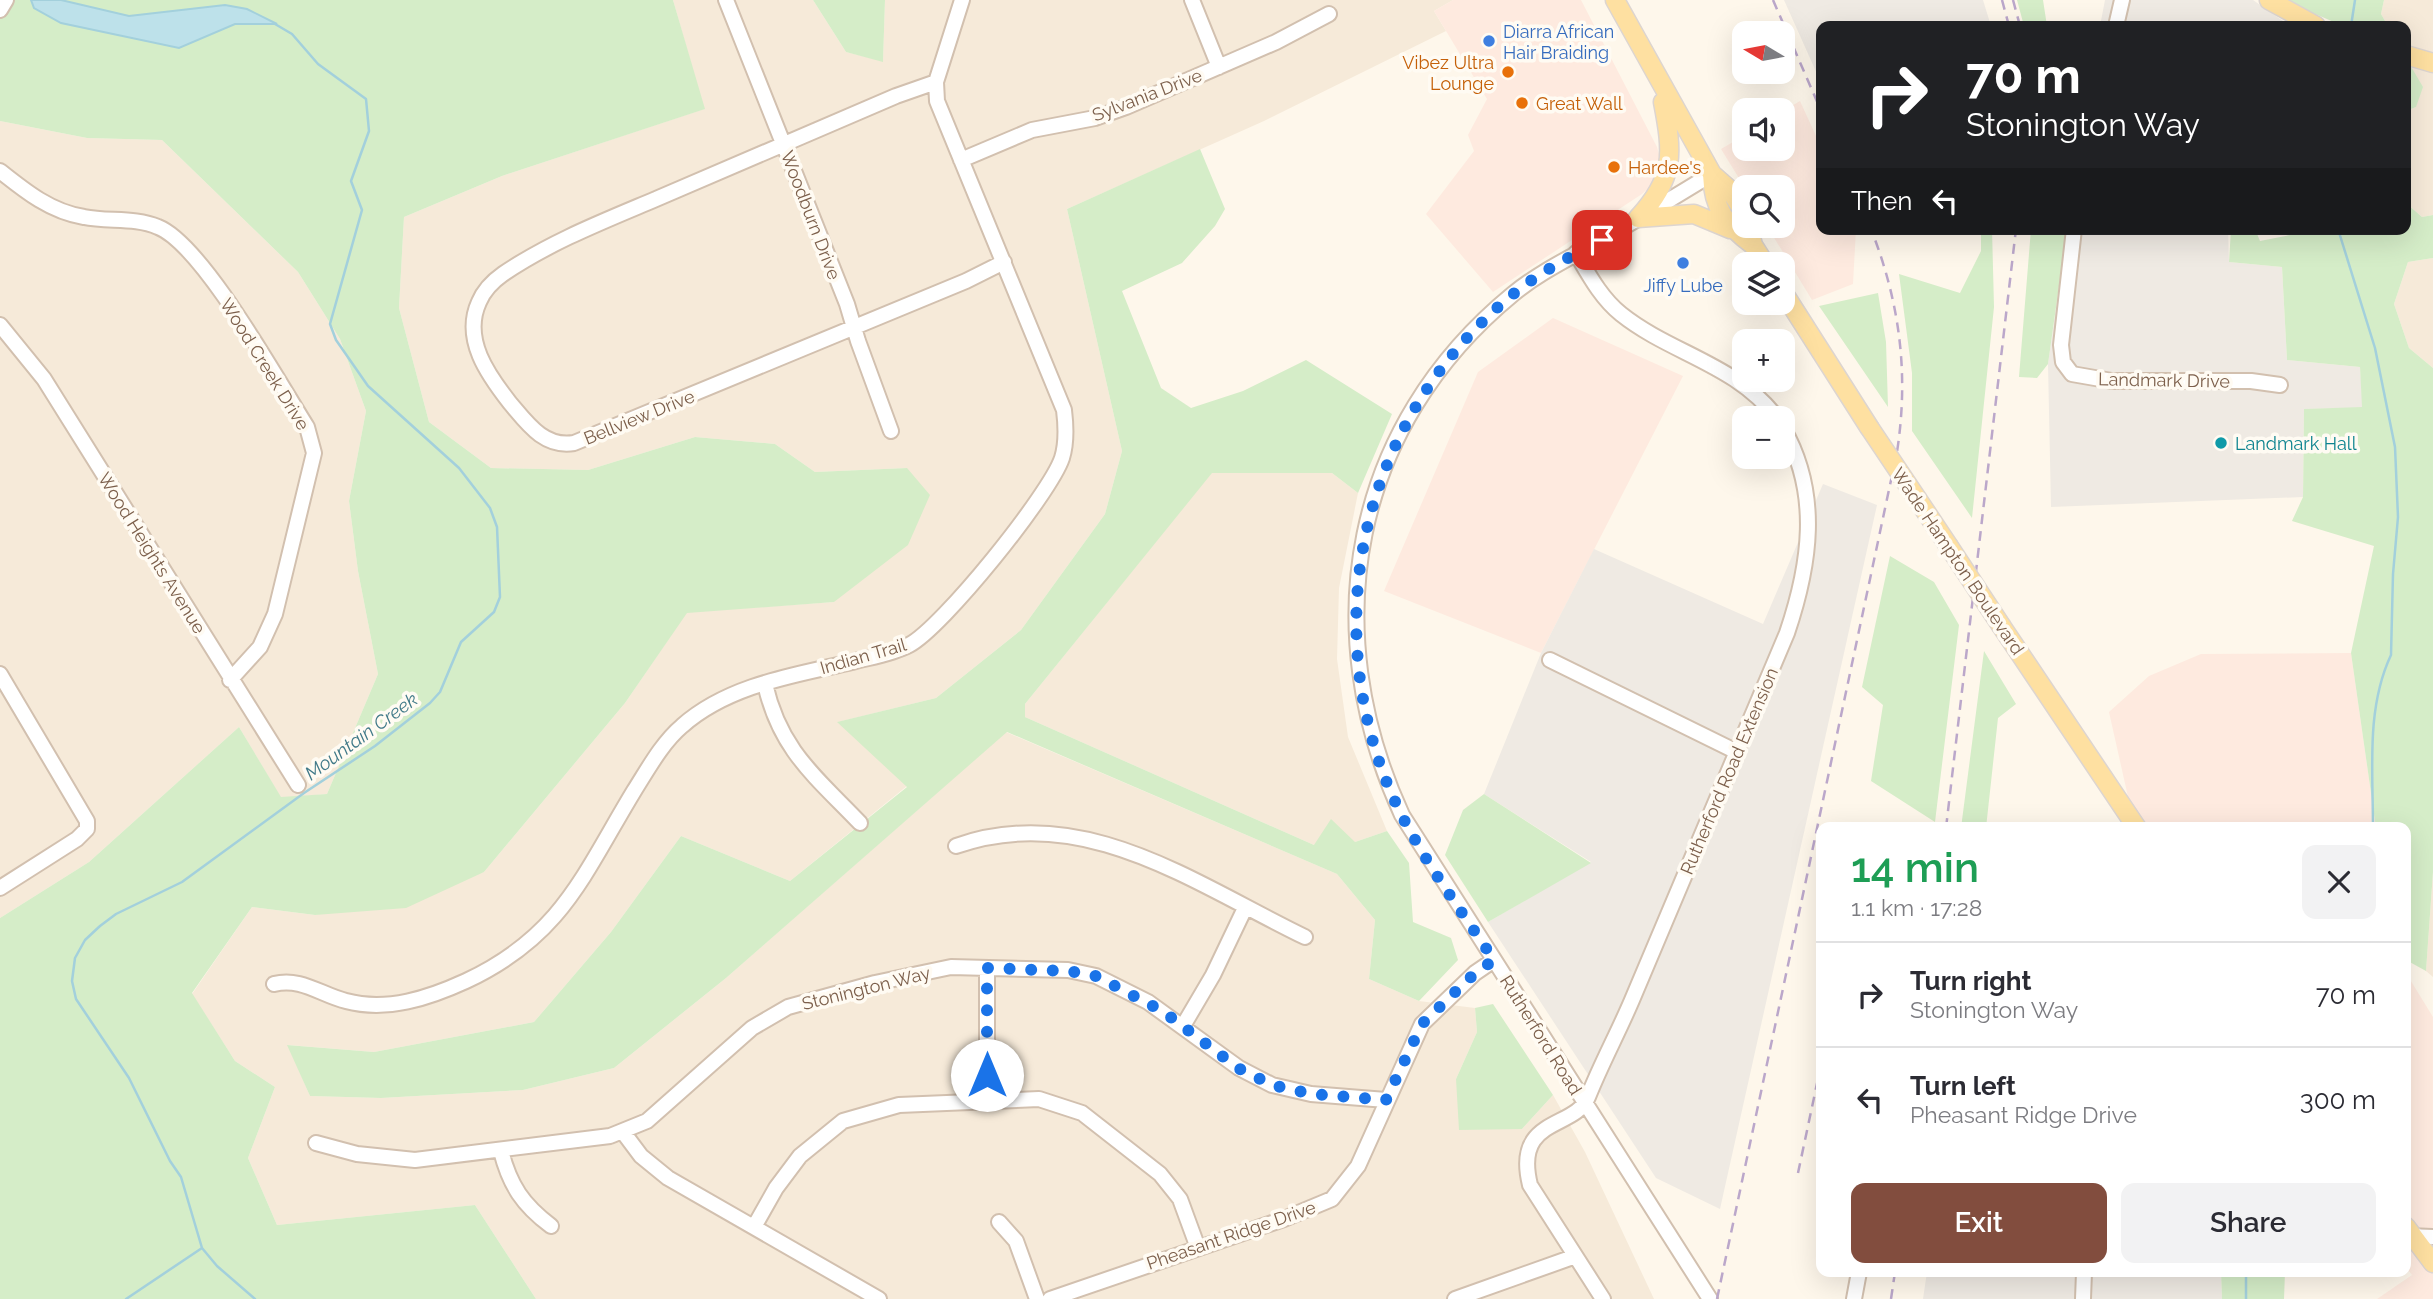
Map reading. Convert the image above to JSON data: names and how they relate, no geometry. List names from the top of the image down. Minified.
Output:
{"streets":{"main road":["Wade Hampton Boulevard"],"street":["Sylvania Drive","Woodburn Drive","Wood Creek Drive","Landmark Drive","Bellview Drive","Wood Heights Avenue","Indian Trail","Rutherford Road Extension","Stonington Way","Rutherford Road","Pheasant Ridge Drive"]},"crossings":[["Sylvania Drive","Indian Trail"],["Woodburn Drive","Bellview Drive"],["Wood Creek Drive","Wood Heights Avenue"],["Bellview Drive","Indian Trail"],["Rutherford Road Extension","Rutherford Road"],["Stonington Way","Pheasant Ridge Drive"],["Rutherford Road","Pheasant Ridge Drive"]],"water":["Mountain Creek"],"places":["Diarra African Hair Braiding","Vibez Ultra Lounge","Great Wall","Hardee's","Jiffy Lube","Landmark Hall"],"north":"left","page":{"map_buttons":["+","−"],"turn":["70 m","Stonington Way"],"then":"Then","heading":["14 min","1.1 km · 17:28"],"list":[{"name":"Turn right","note":"Stonington Way","value":"70 m"},{"name":"Turn left","note":"Pheasant Ridge Drive","value":"300 m"}],"buttons":["Exit","Share"]}}
